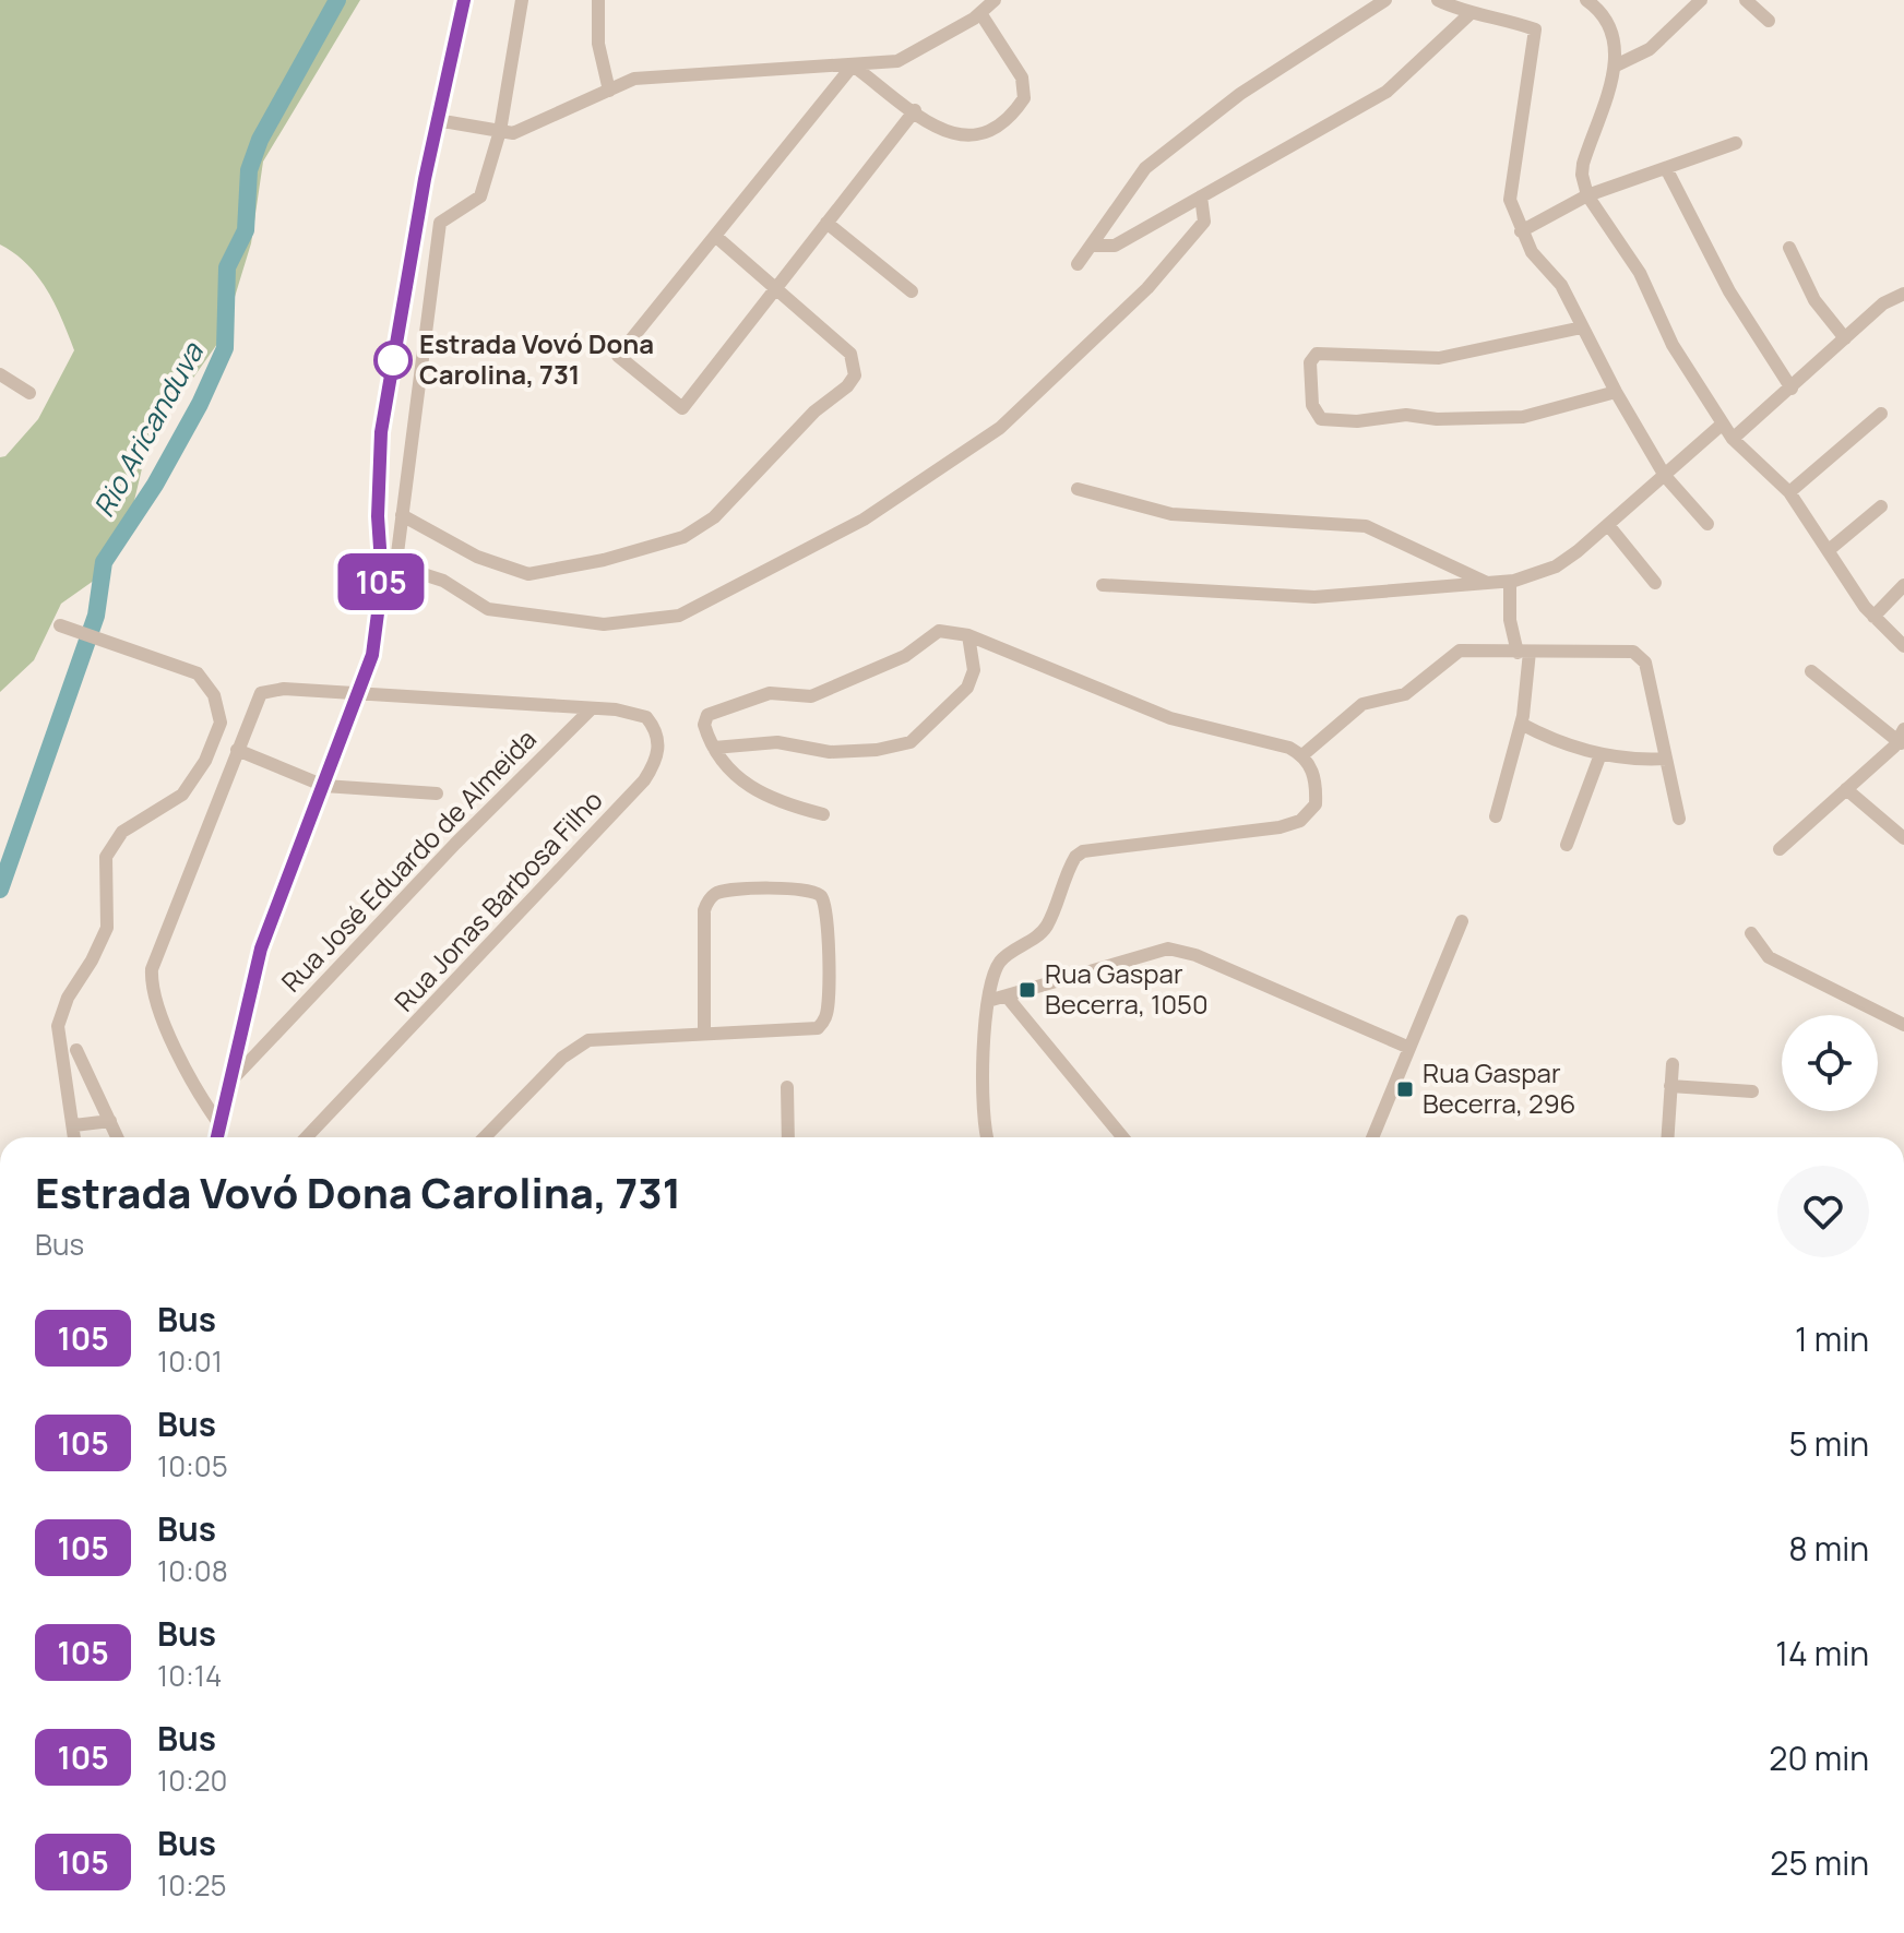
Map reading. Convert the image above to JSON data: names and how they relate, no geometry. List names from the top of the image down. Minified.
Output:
{"streets":{"street":["Rua José Eduardo de Almeida","Rua Jonas Barbosa Filho"]},"crossings":[["Rua José Eduardo de Almeida","Rua Jonas Barbosa Filho"]],"water":["Rio Aricanduva"],"places":{"other":["Estrada Vovó Dona Carolina, 731"],"transit":["Rua Gaspar Becerra, 1050","Rua Gaspar Becerra, 296"]},"lines":["bus line 105"],"page":{"on_map":"105","heading":["Estrada Vovó Dona Carolina, 731","Bus"],"list":[{"mark":"105","name":"Bus","note":"10:01","value":"1 min"},{"mark":"105","name":"Bus","note":"10:05","value":"5 min"},{"mark":"105","name":"Bus","note":"10:08","value":"8 min"},{"mark":"105","name":"Bus","note":"10:14","value":"14 min"},{"mark":"105","name":"Bus","note":"10:20","value":"20 min"},{"mark":"105","name":"Bus","note":"10:25","value":"25 min"}]}}
